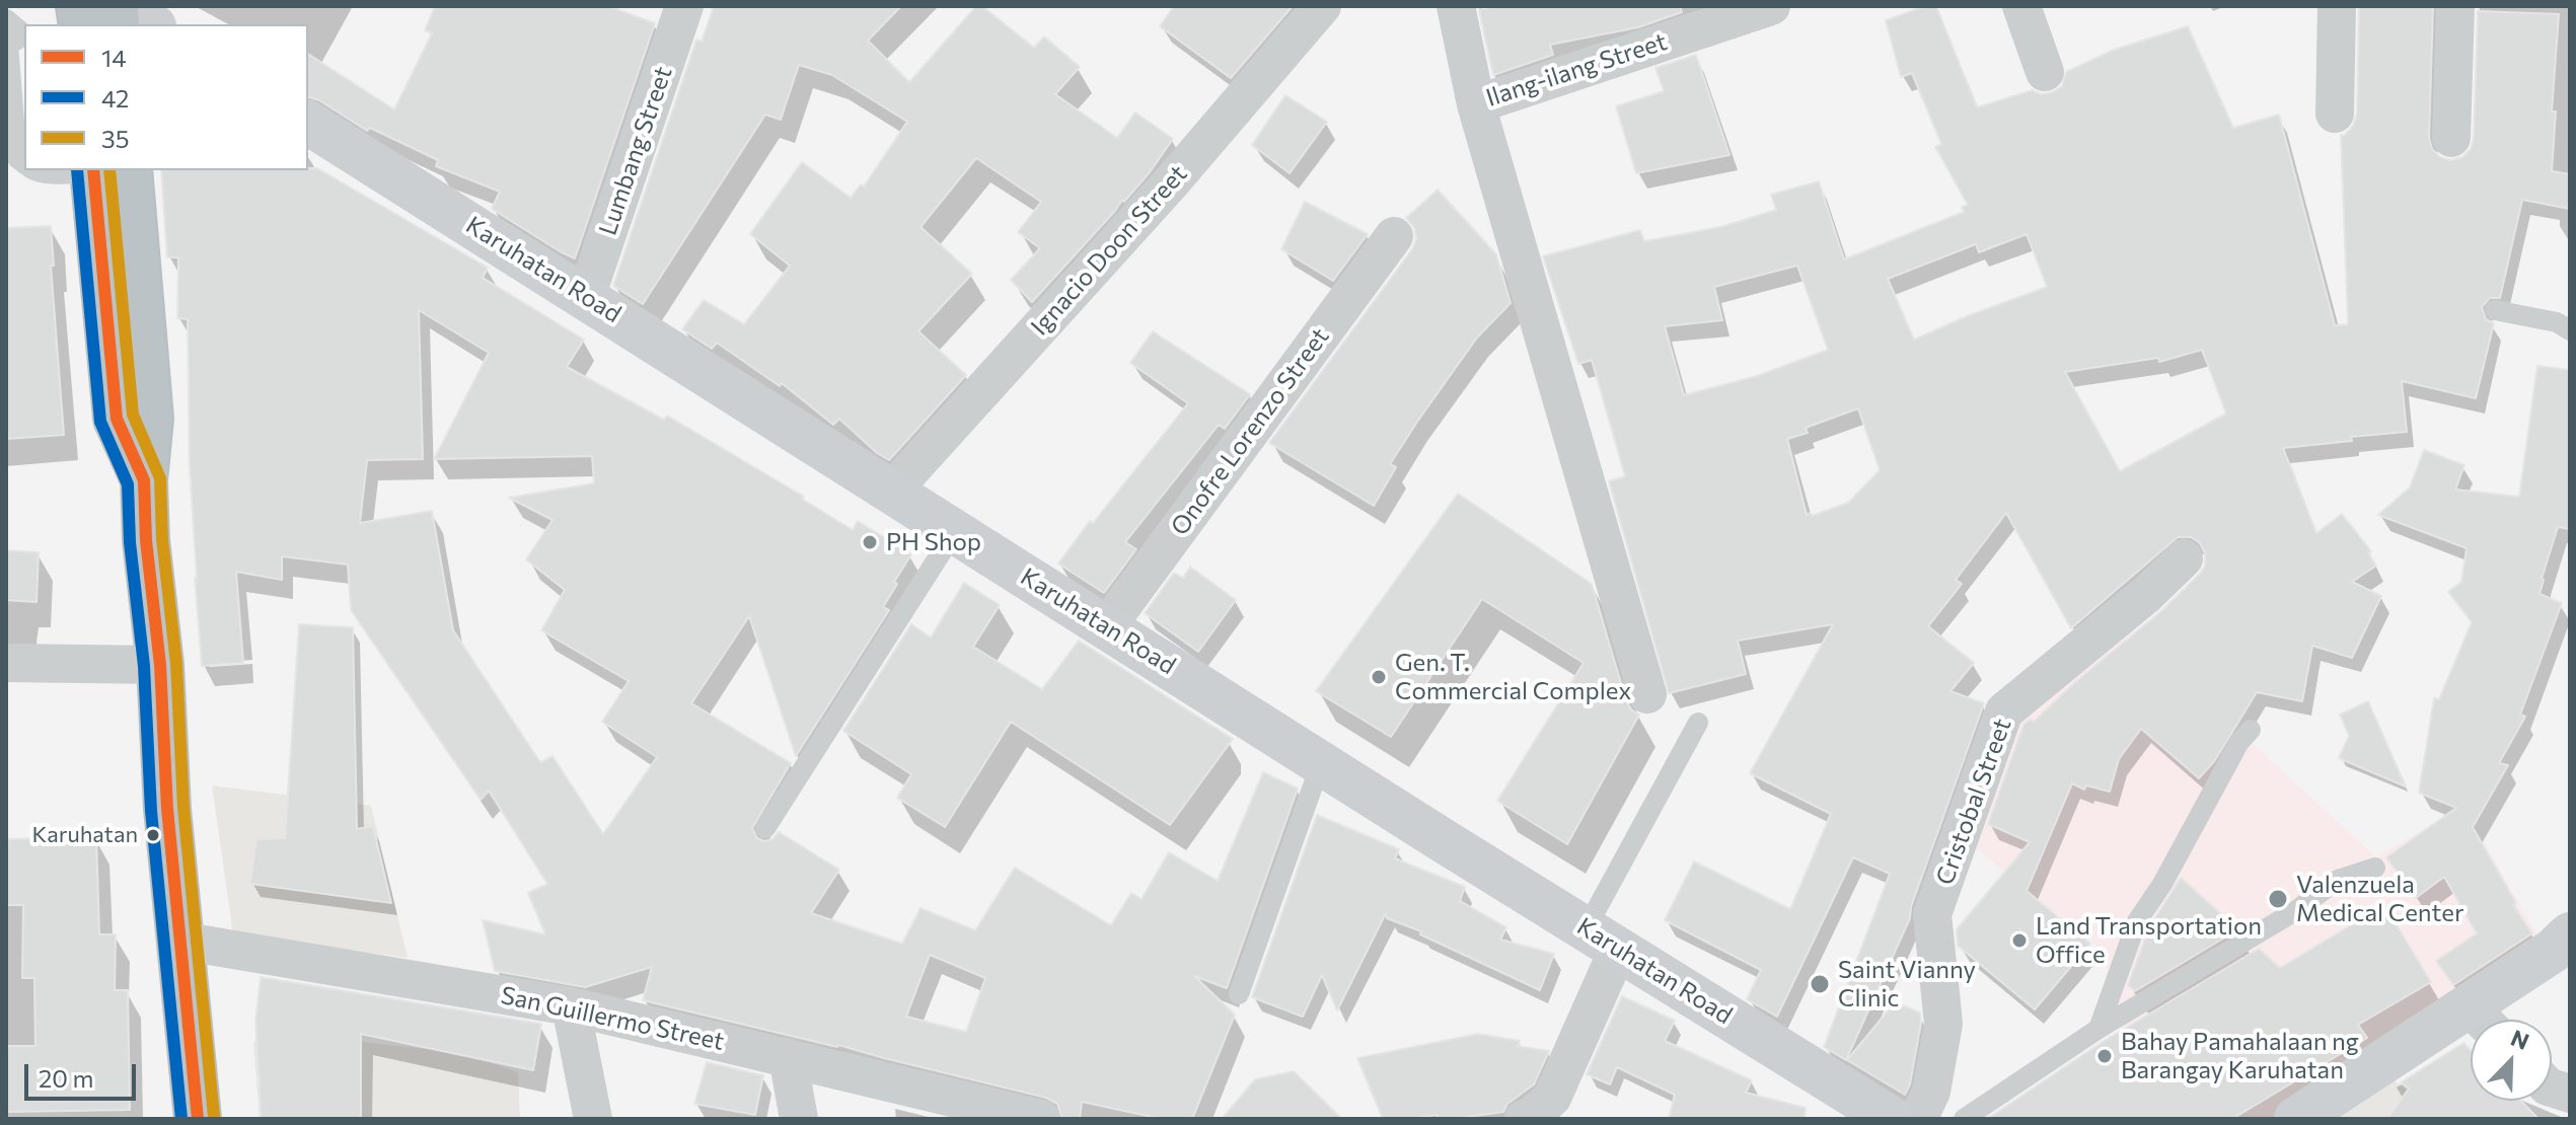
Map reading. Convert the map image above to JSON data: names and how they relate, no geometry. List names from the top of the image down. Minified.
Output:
{"streets":{"main road":["Karuhatan Road"],"street":["Ilang-ilang Street","Lumbang Street","Ignacio Doon Street","Onofre Lorenzo Street","Cristobal Street","San Guillermo Street"]},"crossings":[["Lumbang Street","Karuhatan Road"],["Ignacio Doon Street","Karuhatan Road"],["Karuhatan Road","Onofre Lorenzo Street"]],"places":["PH Shop","Gen. T. Commercial Complex","Karuhatan","Valenzuela Medical Center","Land Transportation Office","Saint Vianny Clinic","Bahay Pamahalaan ng Barangay Karuhatan"],"lines":["transit line 14","transit line 42","transit line 35"],"legend":["14","42","35"],"scale_bar":"20 m","north":"top right"}
